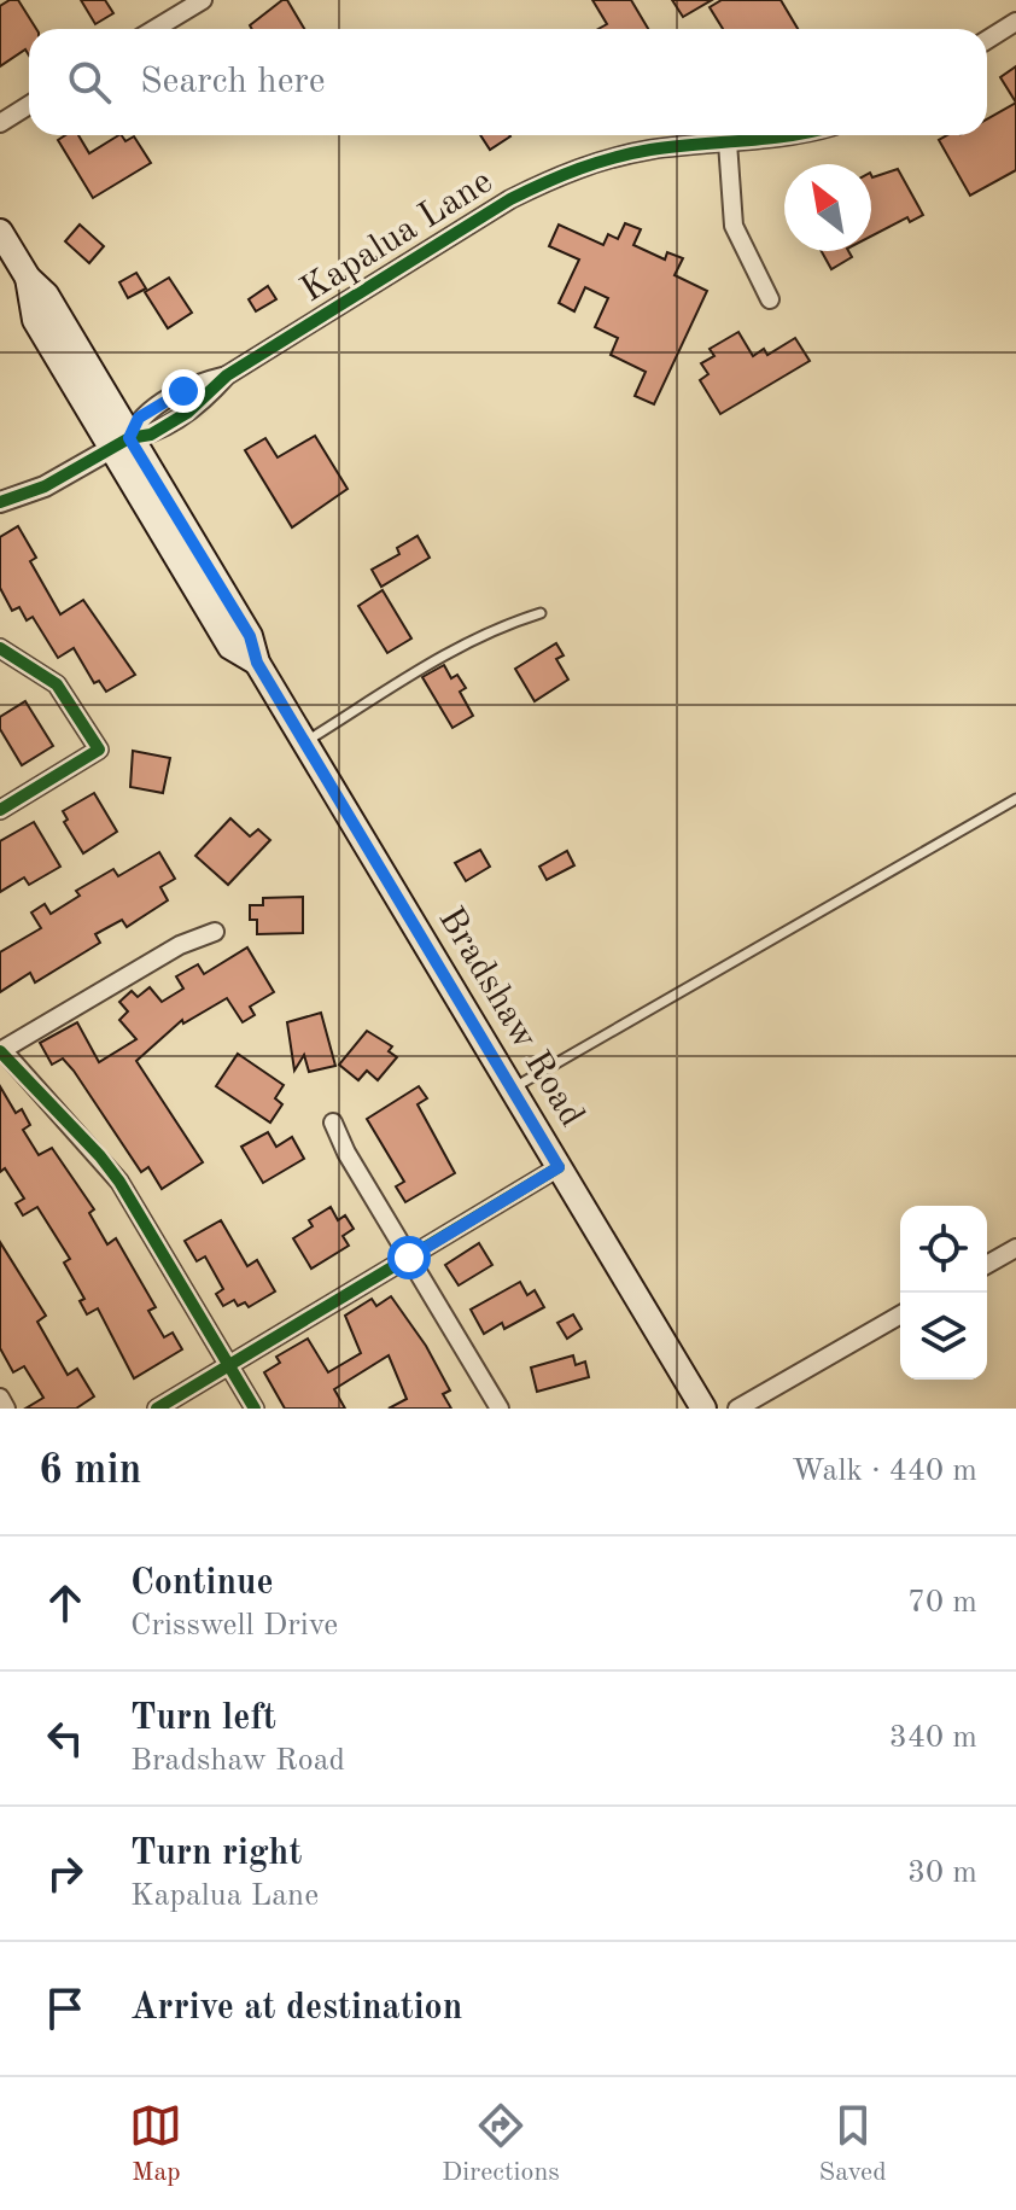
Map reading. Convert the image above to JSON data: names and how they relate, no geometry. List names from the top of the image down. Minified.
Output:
{"streets":{"main road":["Bradshaw Road"],"street":["Kapalua Lane"]},"crossings":[["Kapalua Lane","Bradshaw Road"]],"north":"top left","page":{"search":"Search here","heading":["6 min","Walk · 440 m"],"list":[["Continue","Crisswell Drive","70 m"],["Turn left","Bradshaw Road","340 m"],["Turn right","Kapalua Lane","30 m"],"Arrive at destination"],"nav":["Map","Directions","Saved"]}}
